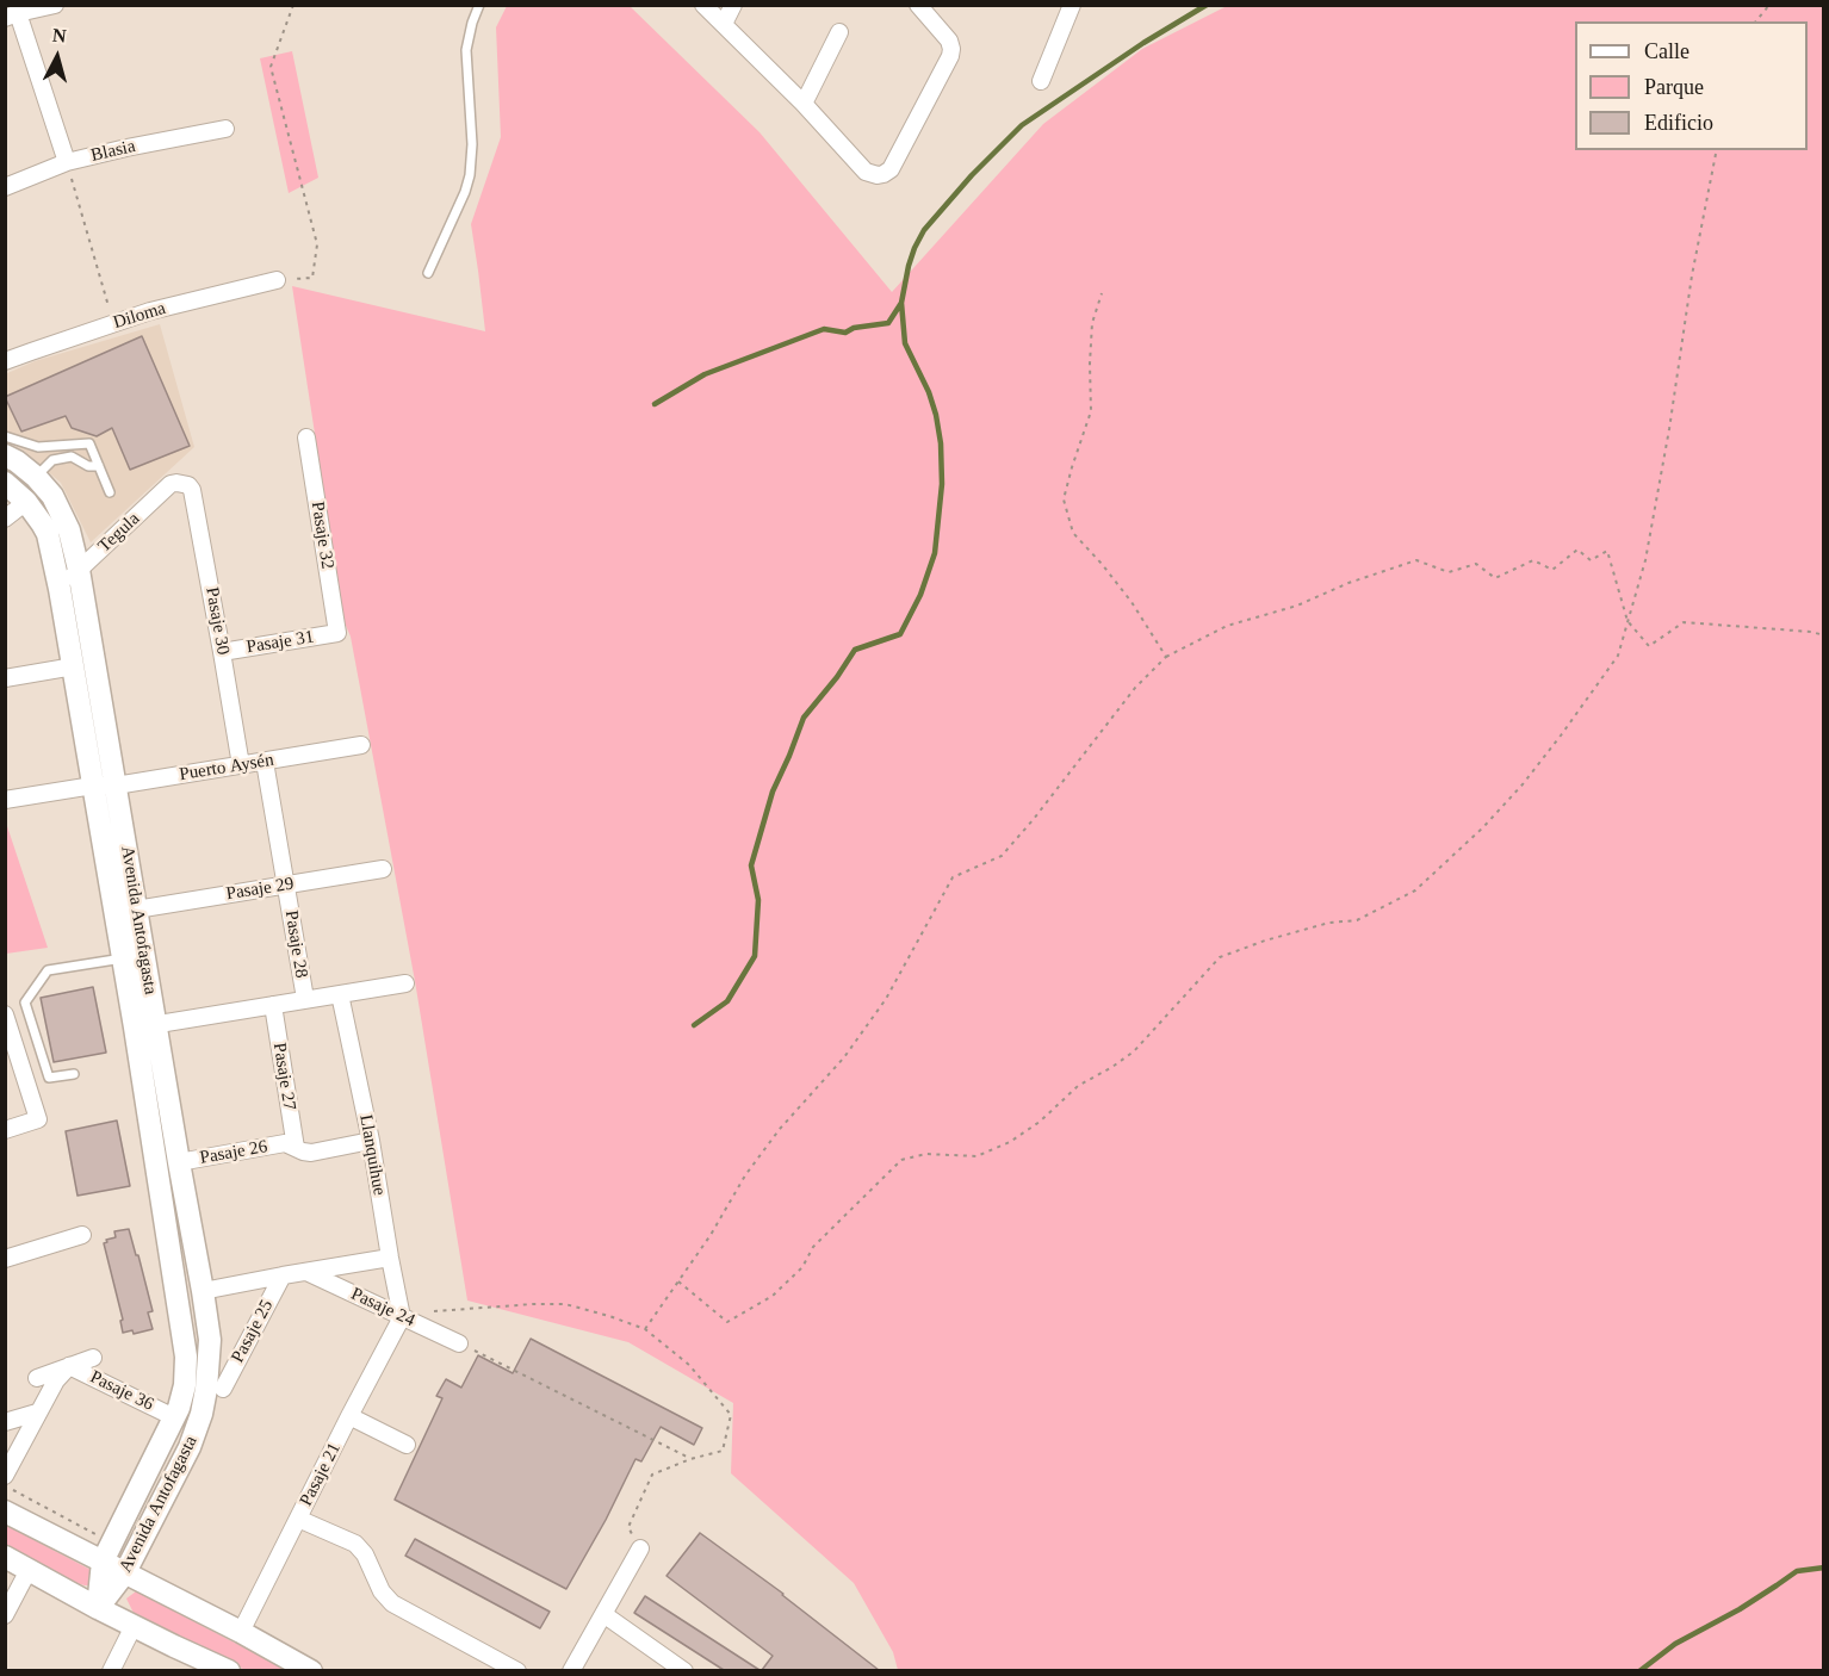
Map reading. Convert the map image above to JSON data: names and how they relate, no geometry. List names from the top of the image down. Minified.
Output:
{"streets":{"street":["Blasia","Diloma","Tegula","Pasaje 32","Pasaje 30","Pasaje 31","Puerto Aysén","Pasaje 29","Avenida Antofagasta","Pasaje 28","Pasaje 27","Pasaje 26","Llanquihue","Pasaje 24","Pasaje 25","Pasaje 36","Pasaje 21"]},"crossings":[["Tegula","Pasaje 30"],["Tegula","Avenida Antofagasta"],["Pasaje 32","Pasaje 31"],["Pasaje 30","Pasaje 31"],["Pasaje 30","Puerto Aysén"],["Puerto Aysén","Avenida Antofagasta"],["Puerto Aysén","Pasaje 28"],["Pasaje 29","Avenida Antofagasta"],["Pasaje 29","Pasaje 28"],["Avenida Antofagasta","Pasaje 26"],["Avenida Antofagasta","Pasaje 25"],["Avenida Antofagasta","Pasaje 36"],["Pasaje 27","Pasaje 26"],["Pasaje 26","Llanquihue"],["Llanquihue","Pasaje 24"],["Llanquihue","Pasaje 25"],["Llanquihue","Pasaje 21"],["Pasaje 24","Pasaje 25"],["Pasaje 24","Pasaje 21"]],"legend":["Calle","Parque","Edificio"],"north":"top"}
